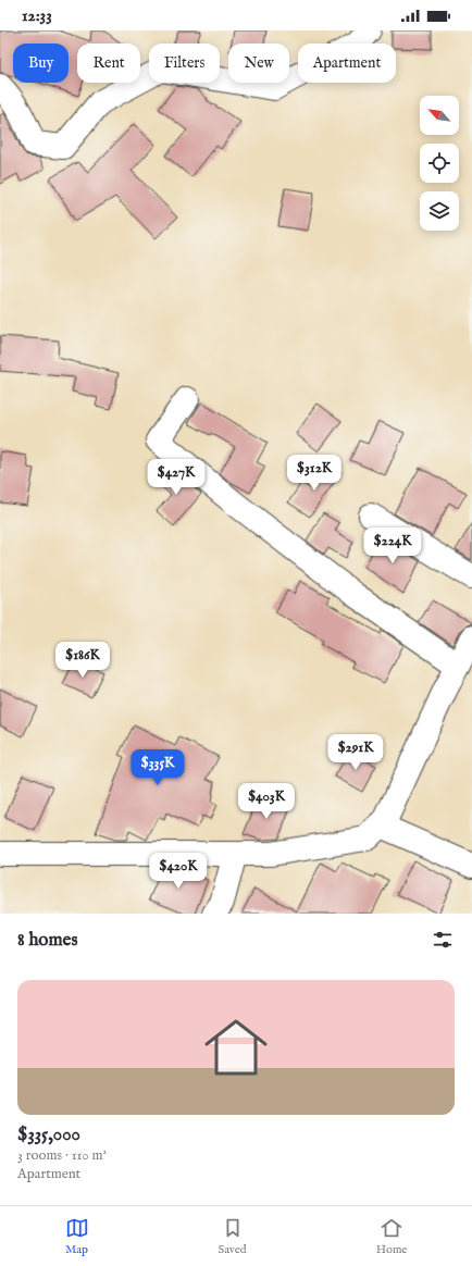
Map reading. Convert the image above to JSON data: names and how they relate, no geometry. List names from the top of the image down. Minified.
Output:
{"north":"top left","page":{"status":"12:33","chip":["Buy","Rent","Filters","New","Apartment"],"price":["$312K","$427K","$224K","$186K","$291K","$335K","$403K","$420K"],"heading":"8 homes","list":[{"name":"$335,000","note":"3 rooms · 110 m² · Apartment"}],"tabs":["Map","Saved","Home"]}}
